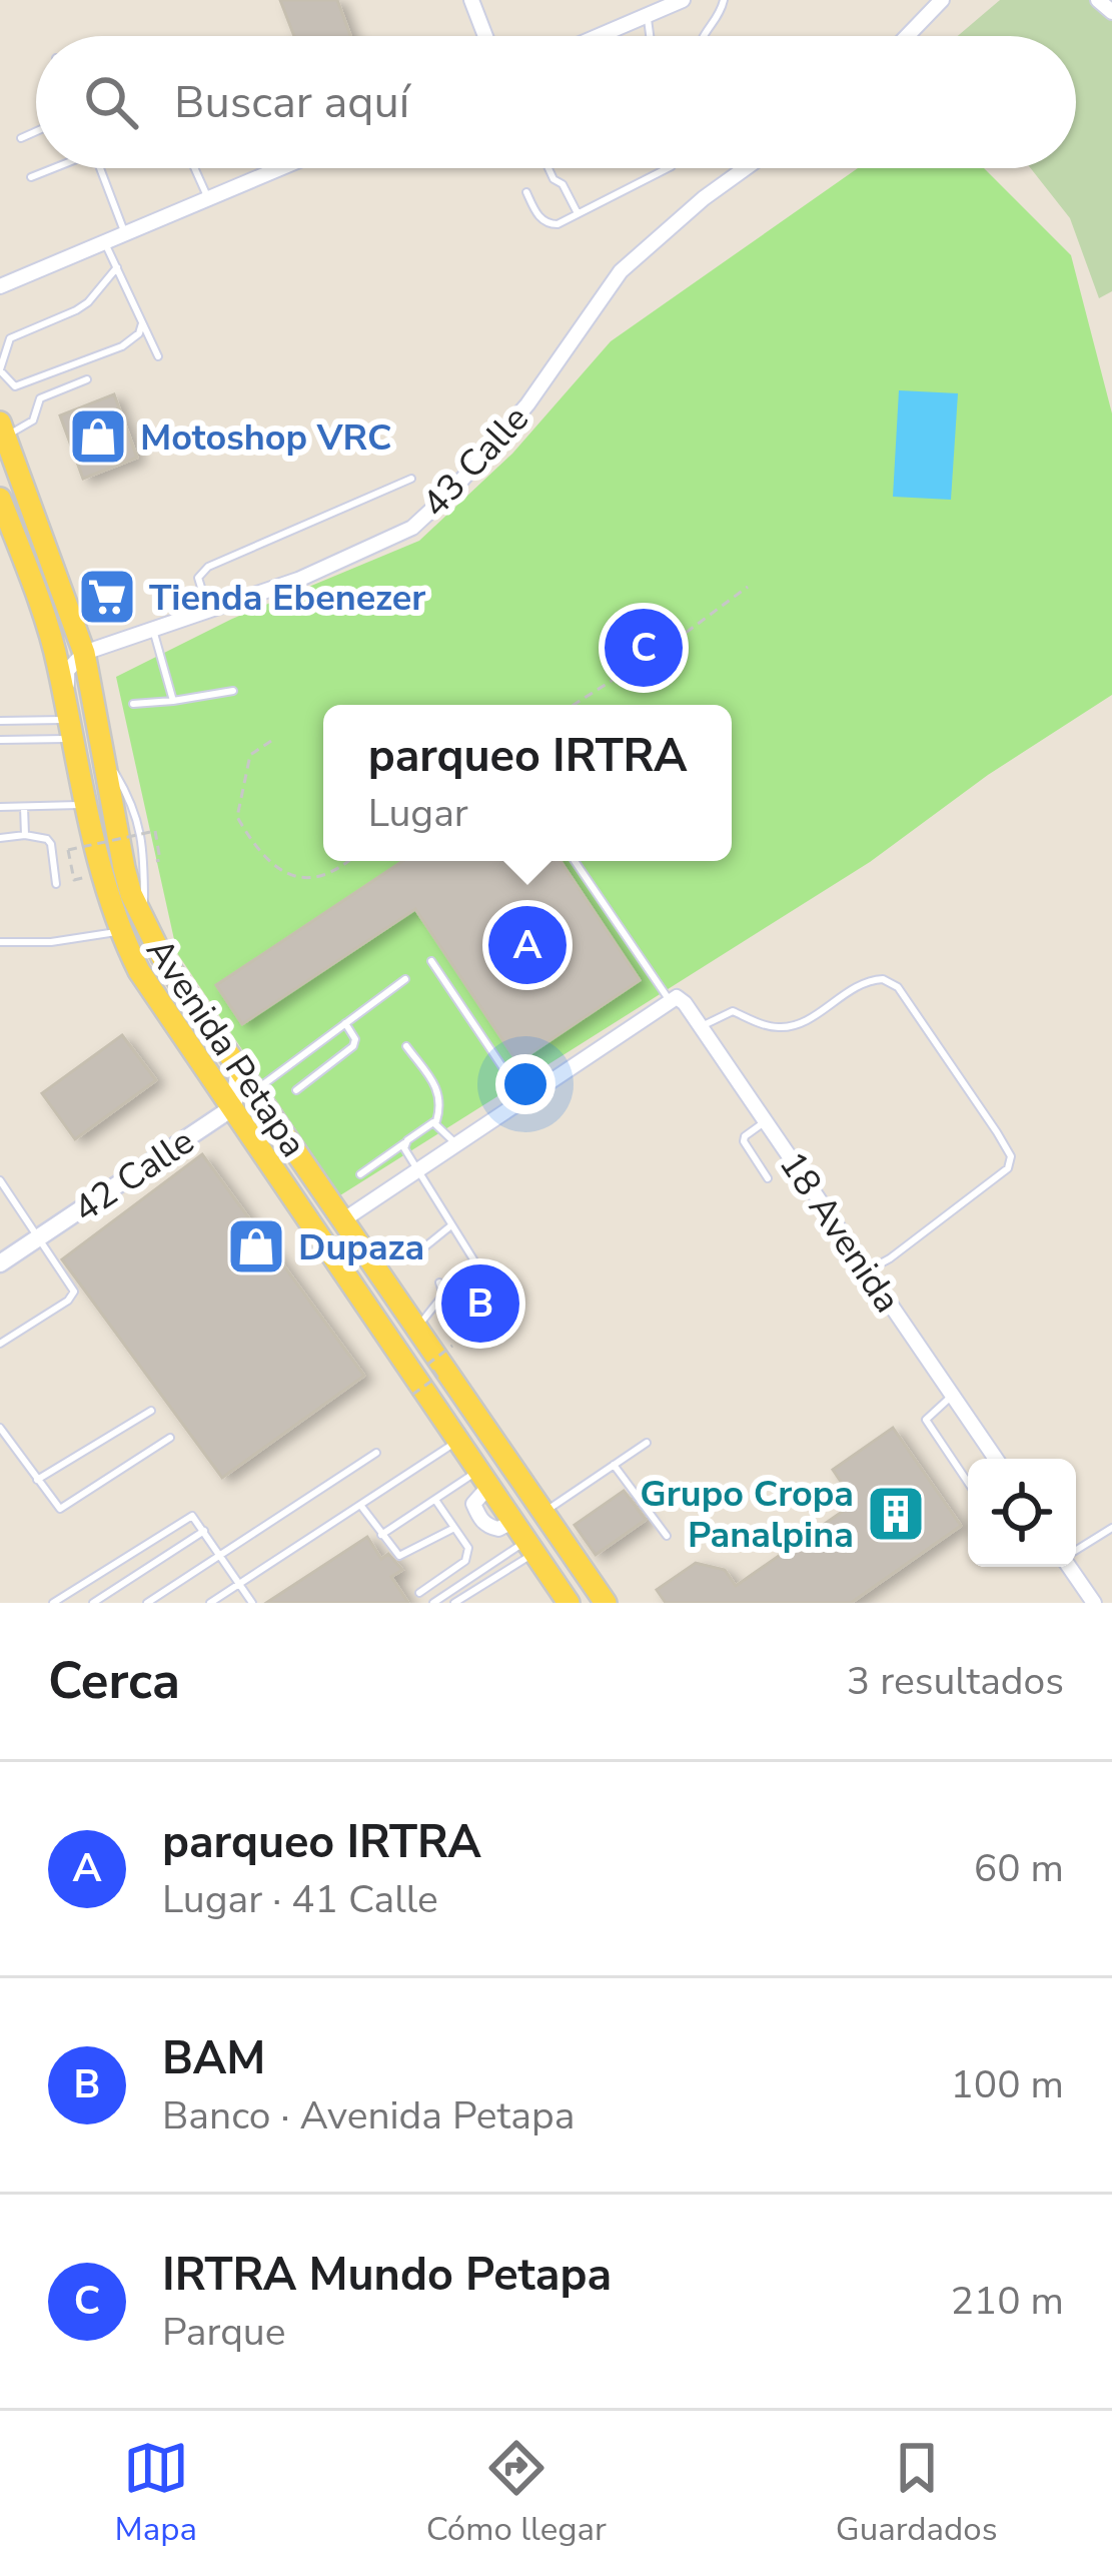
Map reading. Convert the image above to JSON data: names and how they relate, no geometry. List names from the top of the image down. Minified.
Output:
{"streets":{"main road":["Avenida Petapa"],"street":["43 Calle","42 Calle","18 Avenida"]},"crossings":[["43 Calle","Avenida Petapa"],["Avenida Petapa","42 Calle"]],"places":{"shop":["Motoshop VRC","Dupaza"],"supermarket":["Tienda Ebenezer"],"building":["Grupo Cropa Panalpina"]},"page":{"search":"Buscar aquí","pins":["C","A","B"],"popup":["parqueo IRTRA","Lugar"],"heading":["Cerca","3 resultados"],"list":[{"mark":"A","name":"parqueo IRTRA","note":"Lugar · 41 Calle","value":"60 m"},{"mark":"B","name":"BAM","note":"Banco · Avenida Petapa","value":"100 m"},{"mark":"C","name":"IRTRA Mundo Petapa","note":"Parque","value":"210 m"}],"nav":["Mapa","Cómo llegar","Guardados"]}}
